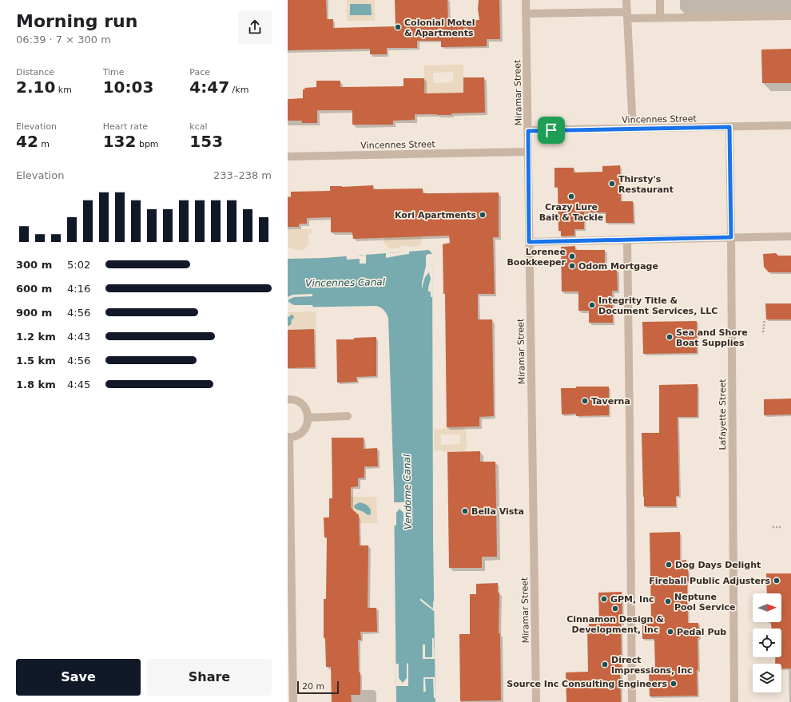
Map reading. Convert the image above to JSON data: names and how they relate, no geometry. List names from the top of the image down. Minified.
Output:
{"streets":{"street":["Miramar Street","Vincennes Street","Lafayette Street"]},"crossings":[["Miramar Street","Vincennes Street"],["Vincennes Street","Lafayette Street"]],"water":["Vincennes Canal","Vendome Canal"],"places":["Colonial Motel & Apartments","Thirsty's Restaurant","Crazy Lure Bait & Tackle","Kori Apartments","Lorenee Bookkeeper","Odom Mortgage","Integrity Title & Document Services, LLC","Sea and Shore Boat Supplies","Taverna","Bella Vista","Dog Days Delight","Fireball Public Adjusters","GPM, Inc","Neptune Pool Service","Cinnamon Design & Development, Inc","Pedal Pub","Direct Impressions, Inc","Source Inc Consulting Engineers"],"scale_bar":"20 m","north":"right","page":{"heading":["Morning run","06:39 · 7 × 300 m"],"stats":[["Distance","2.10 km"],["Time","10:03"],["Pace","4:47 /km"],["Elevation","42 m"],["Heart rate","132 bpm"],["kcal","153"]],"chart":["Elevation","233–238 m"],"list":[{"name":"300 m","note":"5:02"},{"name":"600 m","note":"4:16"},{"name":"900 m","note":"4:56"},{"name":"1.2 km","note":"4:43"},{"name":"1.5 km","note":"4:56"},{"name":"1.8 km","note":"4:45"}],"buttons":["Save","Share"],"scale":"20 m"}}
